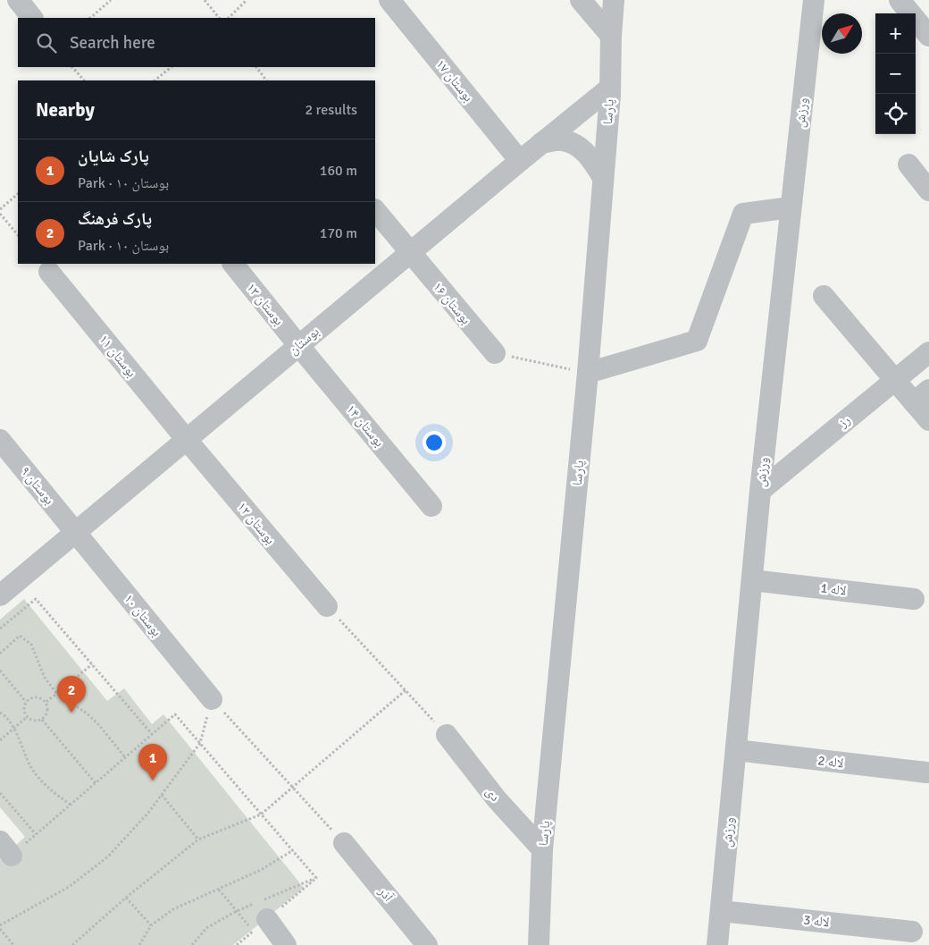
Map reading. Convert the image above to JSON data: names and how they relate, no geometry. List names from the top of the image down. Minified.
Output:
{"streets":{"street":["بوستان ۱۷","پارسا","ورزش","بوستان ۱۶","بوستان ۱۳","بوستان","بوستان ۱۱","رز","بوستان ۱۴","بوستان ۹","بوستان ۱۲","لاله 1","بوستان ۱۰","لاله 2","دی","آذر","لاله 3"]},"crossings":[["بوستان ۱۷","بوستان"],["پارسا","بوستان"],["پارسا","دی"],["ورزش","رز"],["ورزش","لاله 1"],["ورزش","لاله 2"],["ورزش","لاله 3"],["بوستان ۱۶","بوستان"],["بوستان ۱۳","بوستان"],["بوستان ۱۳","بوستان ۱۴"],["بوستان","بوستان ۱۱"],["بوستان","بوستان ۱۴"],["بوستان","بوستان ۹"],["بوستان","بوستان ۱۲"],["بوستان","بوستان ۱۰"],["بوستان ۱۱","بوستان ۱۲"],["بوستان ۹","بوستان ۱۰"]],"north":"top right","page":{"map_buttons":["+","−"],"search":"Search here","heading":["Nearby","2 results"],"list":[{"mark":"1","name":"پارک شایان","note":"Park · بوستان ۱۰","value":"160 m"},{"mark":"2","name":"پارک فرهنگ","note":"Park · بوستان ۱۰","value":"170 m"}],"pins":["2","1"]}}
